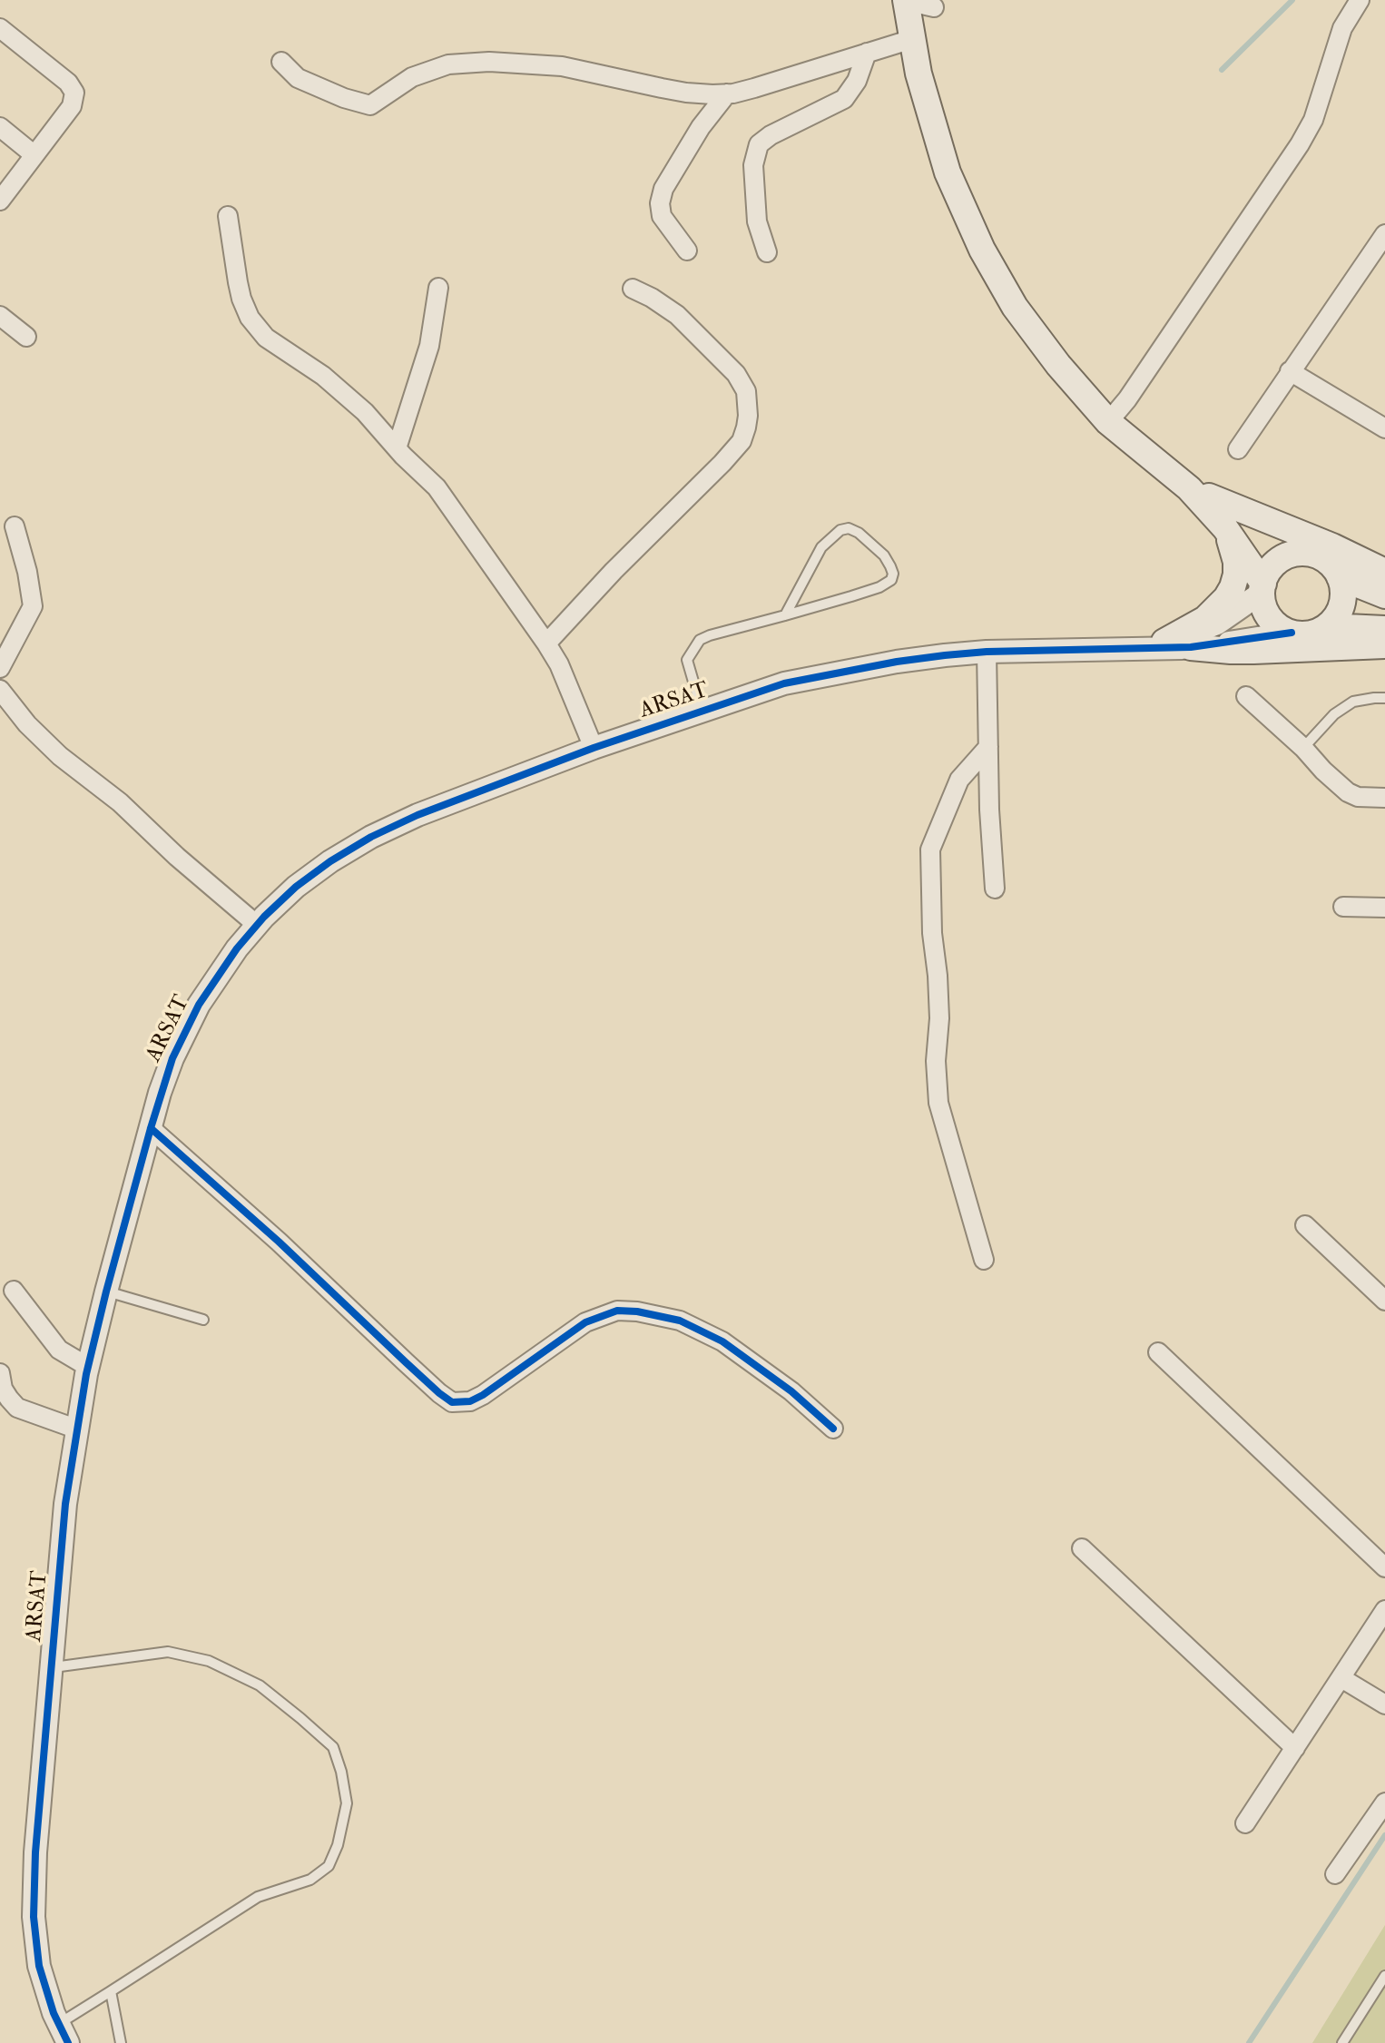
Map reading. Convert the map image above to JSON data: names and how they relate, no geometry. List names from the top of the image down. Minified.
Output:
{"streets":{"street":["ARSAT"]}}
